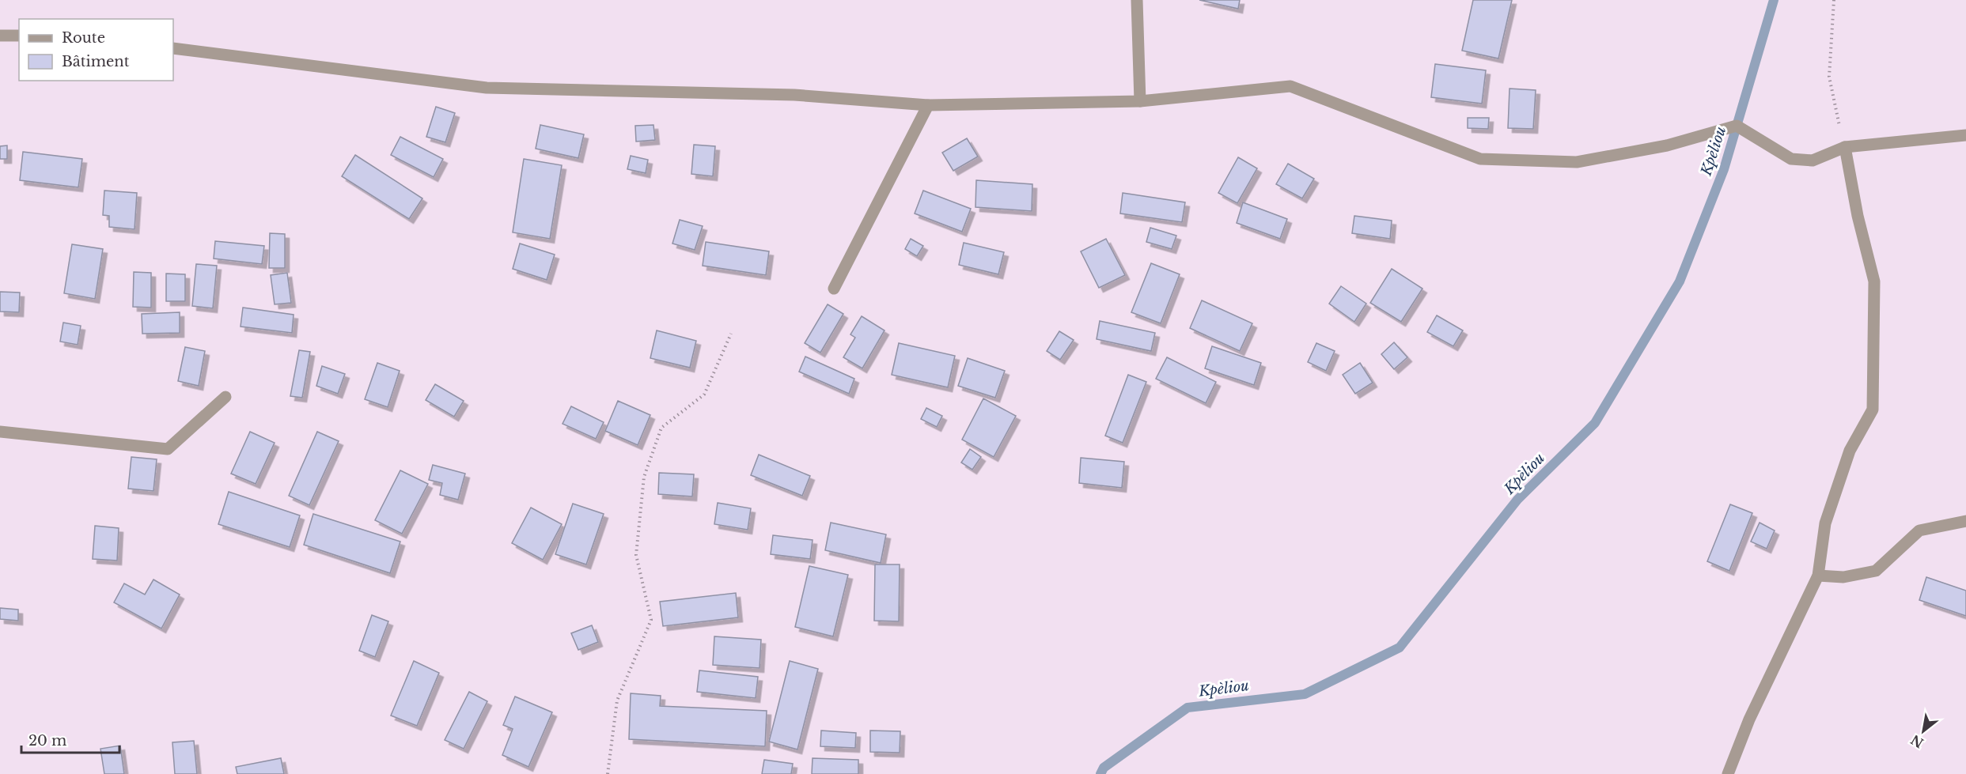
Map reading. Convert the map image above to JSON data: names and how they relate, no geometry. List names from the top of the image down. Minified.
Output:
{"water":["Kpèliou"],"legend":["Route","Bâtiment"],"scale_bar":"20 m","north":"bottom left"}
